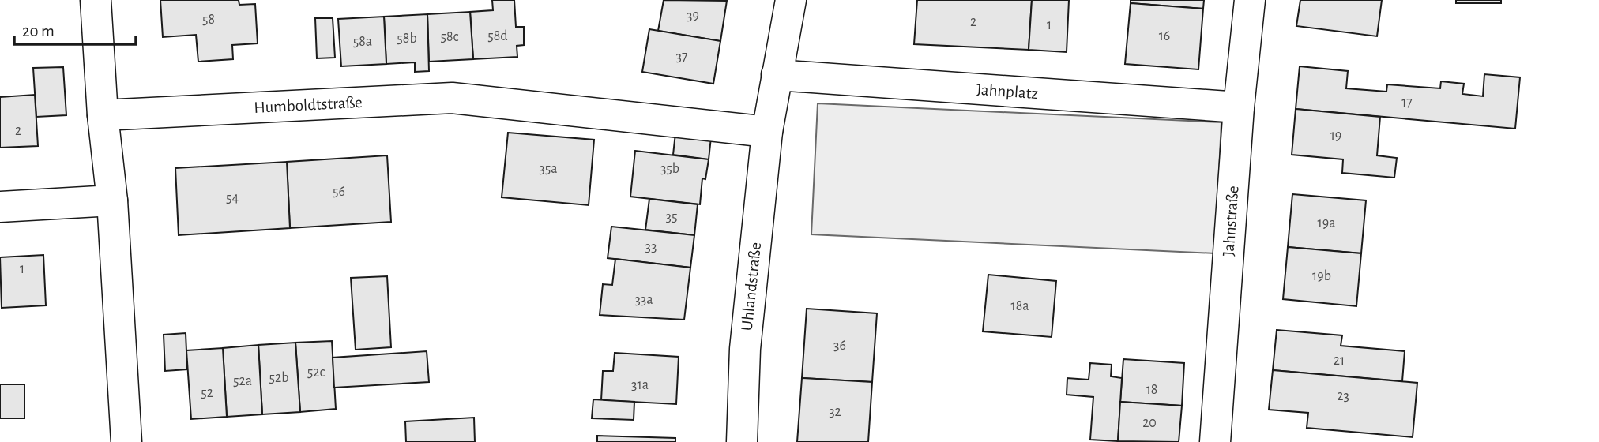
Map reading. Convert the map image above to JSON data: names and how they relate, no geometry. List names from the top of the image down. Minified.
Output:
{"streets":{"street":["Jahnplatz","Humboldtstraße","Jahnstraße","Uhlandstraße"]},"crossings":[["Jahnplatz","Jahnstraße"],["Jahnplatz","Uhlandstraße"],["Humboldtstraße","Uhlandstraße"]],"house_numbers":["39","58","2","1","58d","16","58c","58b","58a","37","17","2","19","35a","35b","56","54","35","19a","33","1","19b","33a","18a","36","21","52c","52b","52a","31a","18","52","23","32","20"],"scale_bar":"20 m"}
